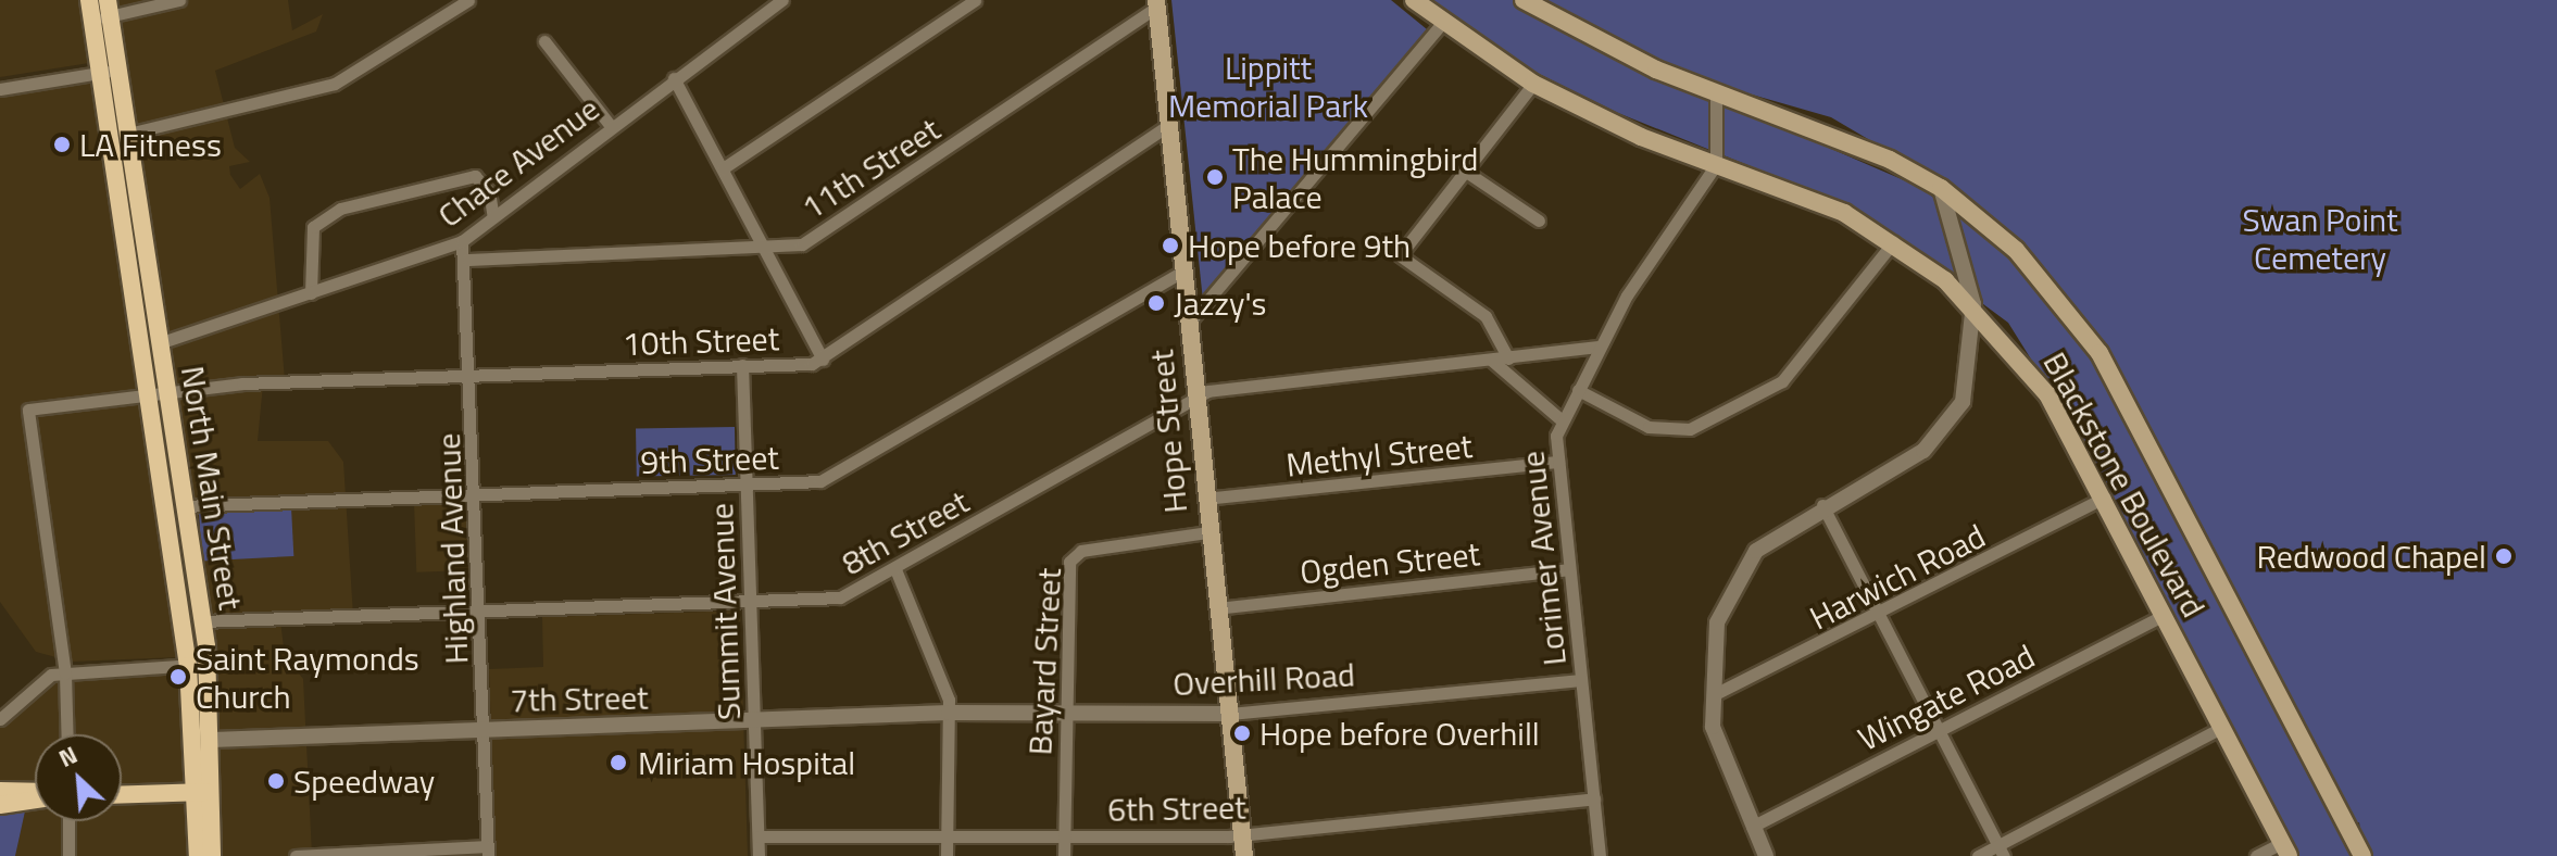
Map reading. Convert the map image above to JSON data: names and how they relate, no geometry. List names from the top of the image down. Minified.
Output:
{"streets":{"main road":["Hope Street","Blackstone Boulevard","North Main Street"],"street":["Chace Avenue","11th Street","10th Street","Methyl Street","9th Street","8th Street","Highland Avenue","Lorimer Avenue","Ogden Street","Harwich Road","Summit Avenue","Bayard Street","Overhill Road","Wingate Road","7th Street","6th Street"]},"crossings":[["Chace Avenue","North Main Street"],["Chace Avenue","Highland Avenue"],["11th Street","Hope Street"],["11th Street","Highland Avenue"],["10th Street","Hope Street"],["10th Street","North Main Street"],["10th Street","Highland Avenue"],["10th Street","Summit Avenue"],["Hope Street","Methyl Street"],["Hope Street","9th Street"],["Hope Street","8th Street"],["Hope Street","Ogden Street"],["Hope Street","Bayard Street"],["Hope Street","Overhill Road"],["Hope Street","6th Street"],["Methyl Street","Lorimer Avenue"],["9th Street","North Main Street"],["9th Street","Highland Avenue"],["9th Street","Summit Avenue"],["Blackstone Boulevard","Lorimer Avenue"],["Blackstone Boulevard","Harwich Road"],["Blackstone Boulevard","Wingate Road"],["North Main Street","8th Street"],["North Main Street","7th Street"],["8th Street","Highland Avenue"],["8th Street","Lorimer Avenue"],["8th Street","Summit Avenue"],["Highland Avenue","7th Street"],["Lorimer Avenue","Ogden Street"],["Lorimer Avenue","Overhill Road"],["Lorimer Avenue","6th Street"],["Summit Avenue","7th Street"],["Summit Avenue","6th Street"],["Bayard Street","Overhill Road"],["Bayard Street","6th Street"],["Overhill Road","7th Street"]],"parks":["Lippitt Memorial Park","Swan Point Cemetery"],"places":["LA Fitness","The Hummingbird Palace","Hope before 9th","Jazzy's","Redwood Chapel","Saint Raymonds Church","Hope before Overhill","Miriam Hospital","Speedway"],"north":"top left"}
